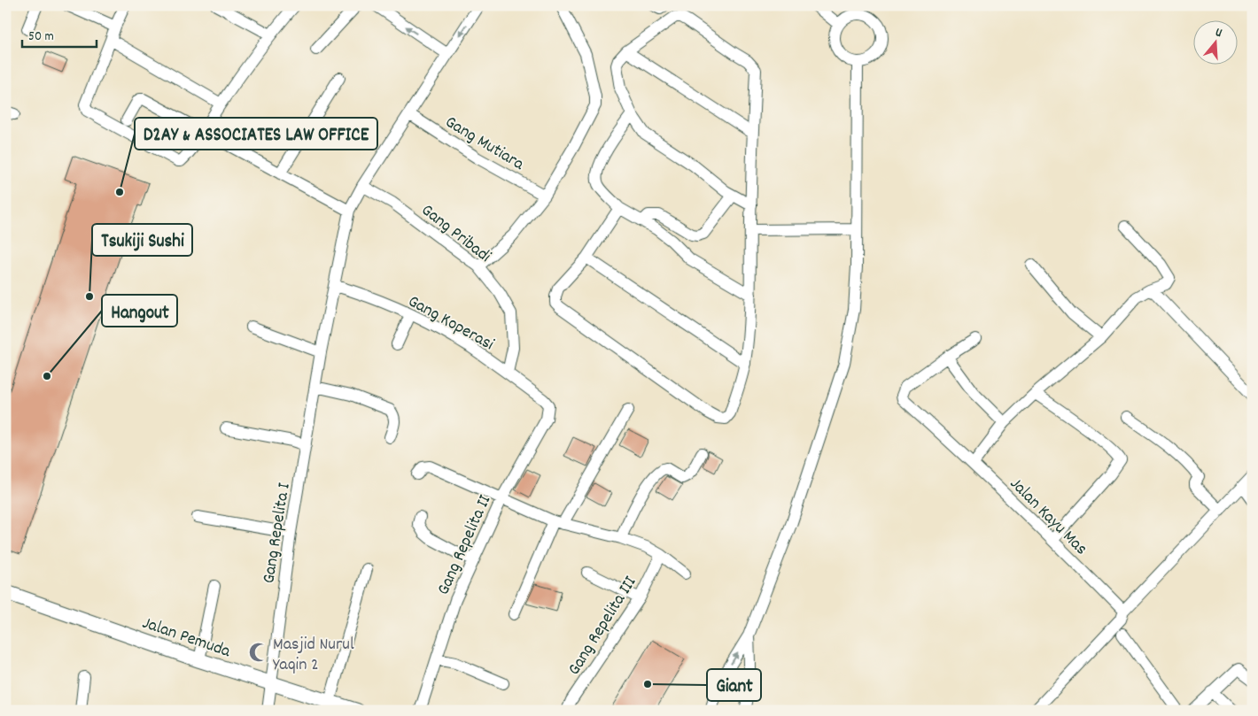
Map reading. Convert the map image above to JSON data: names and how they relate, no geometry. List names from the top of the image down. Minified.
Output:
{"streets":{"main road":["Jalan Pemuda"],"street":["Gang Mutiara","Gang Pribadi","Gang Koperasi","Jalan Kayu Mas","Gang Repelita I","Gang Repelita II","Gang Repelita III"]},"crossings":[["Gang Mutiara","Gang Repelita I"],["Gang Pribadi","Gang Koperasi"],["Gang Pribadi","Gang Repelita I"],["Gang Koperasi","Gang Repelita I"],["Gang Koperasi","Gang Repelita II"],["Gang Repelita I","Jalan Pemuda"]],"places":{"other":["D2AY & ASSOCIATES LAW OFFICE","Tsukiji Sushi","Hangout","Giant"],"mosque":["Masjid Nurul Yaqin 2"]},"scale_bar":"50 m","north":"top"}
